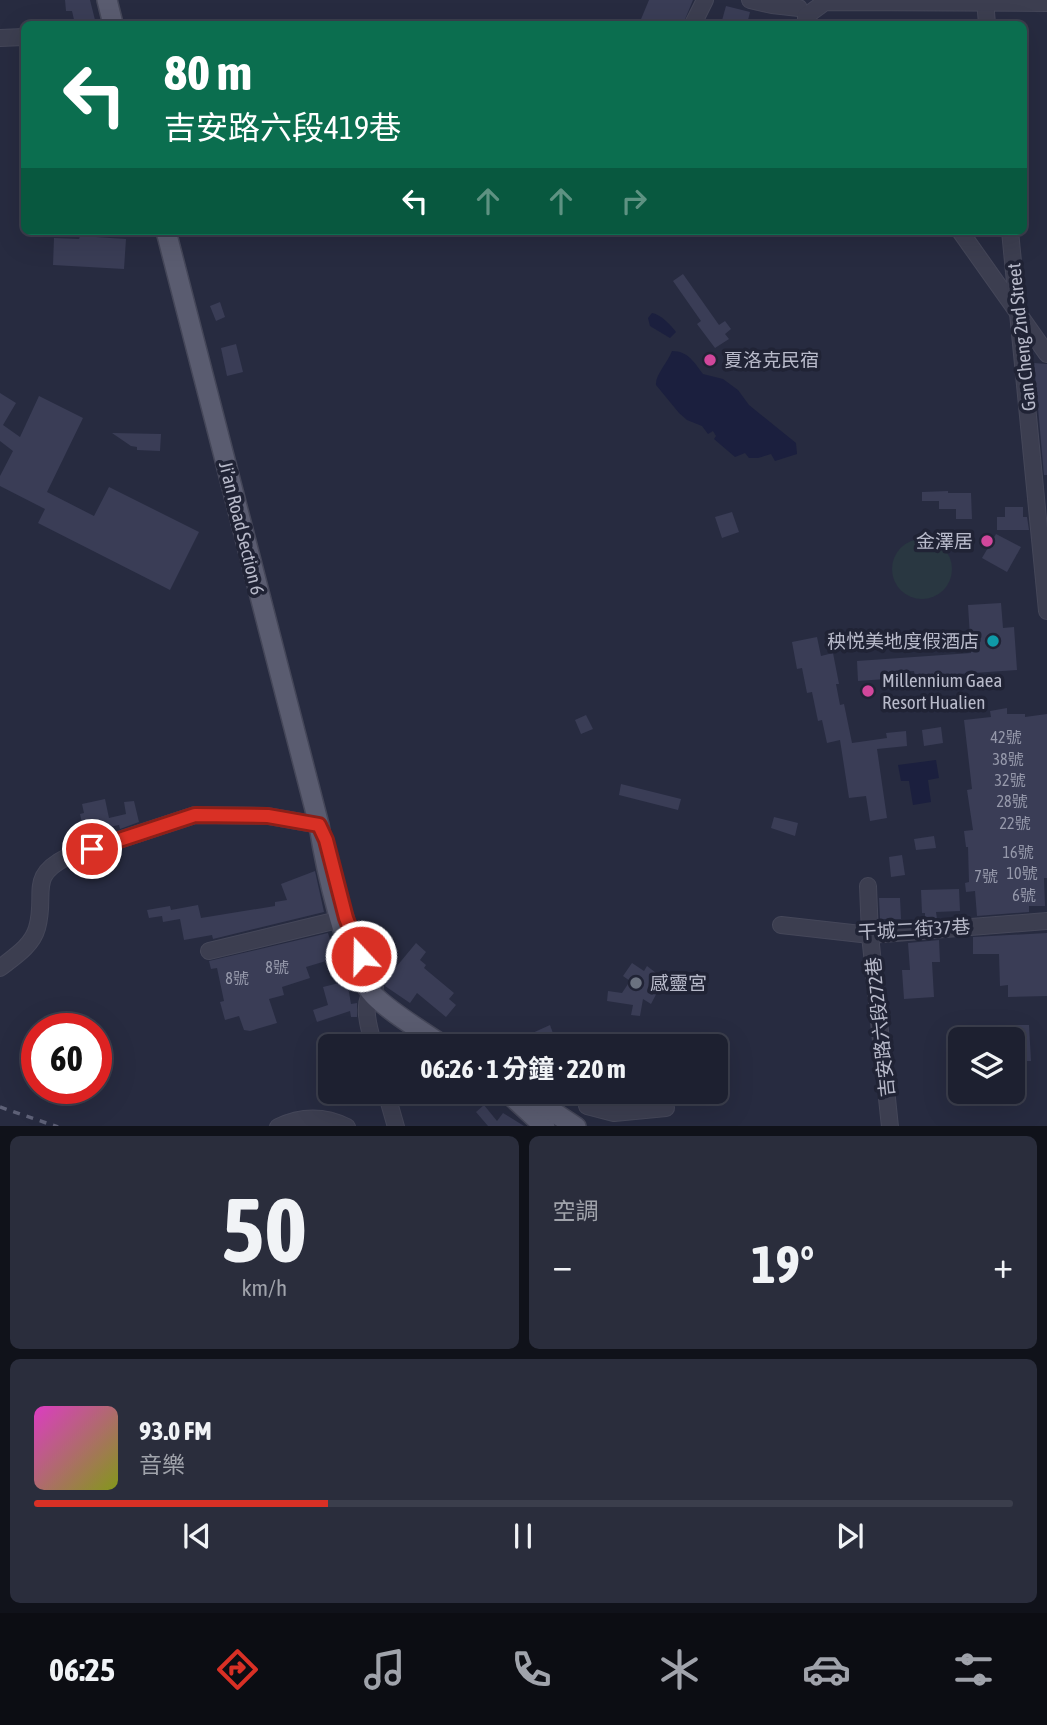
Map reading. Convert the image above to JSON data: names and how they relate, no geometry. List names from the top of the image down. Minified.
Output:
{"streets":{"main road":["Ji’an Road Section 6"],"street":["Gan Cheng 2nd Street","干城二街37巷","吉安路六段272巷"]},"crossings":[["干城二街37巷","吉安路六段272巷"]],"places":["夏洛克民宿","金澤居","秧悦美地度假酒店","Millennium Gaea Resort Hualien","感靈宮"],"house_numbers":["42號","38號","32號","28號","22號","16號","10號","7號","6號","8號","8號"],"page":{"turn":["80 m","吉安路六段419巷"],"limit":"60","trip":"06:26 · 1 分鐘 · 220 m","tile":[["50","km/h"],"空調"],"heat":["−","19°","+"],"song":["93.0 FM","音樂"],"tabs":"06:25"}}
